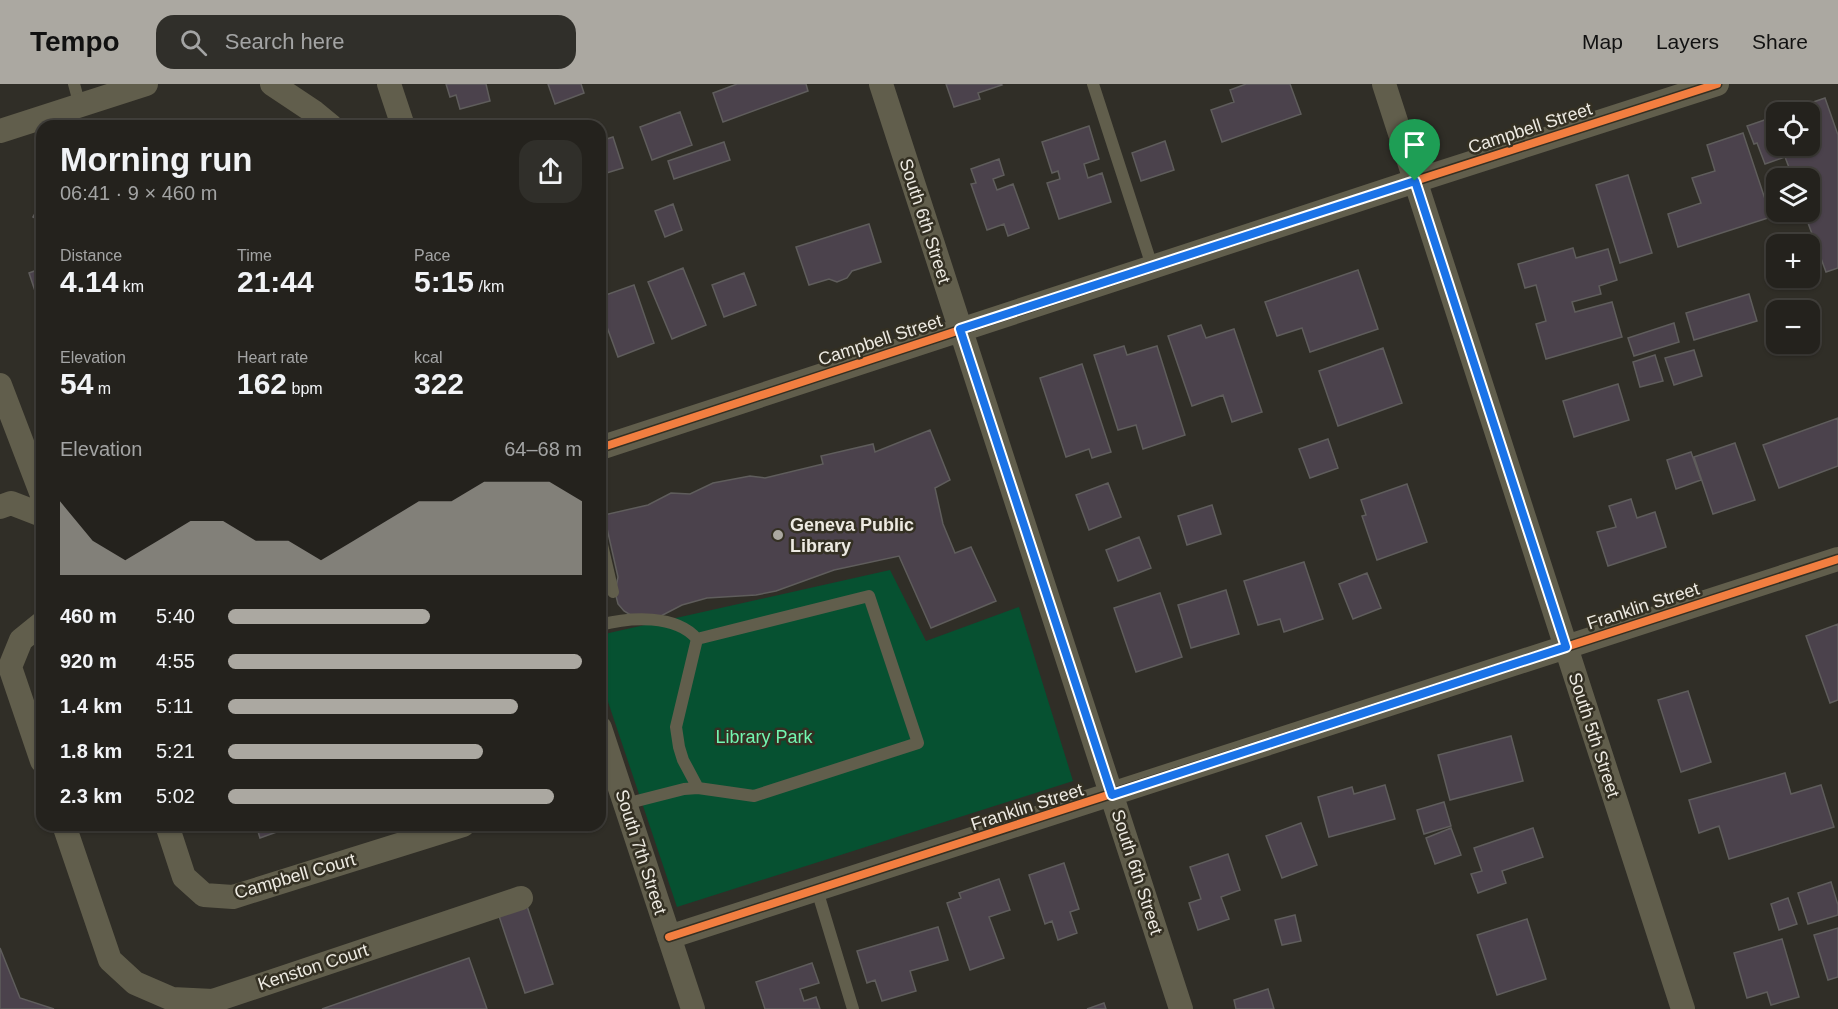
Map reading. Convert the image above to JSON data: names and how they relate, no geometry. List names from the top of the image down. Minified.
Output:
{"streets":{"street":["Campbell Street","South 6th Street","Franklin Street","South 5th Street","South 7th Street","Campbell Court","Kenston Court"]},"crossings":[["Campbell Street","South 6th Street"],["Campbell Street","South 5th Street"],["South 6th Street","Franklin Street"],["Franklin Street","South 5th Street"],["Franklin Street","South 7th Street"]],"parks":["Library Park"],"places":["Geneva Public Library"],"page":{"header":"Tempo","search":"Search here","nav":["Map","Layers","Share"],"map_buttons":["+","−"],"heading":["Morning run","06:41 · 9 × 460 m"],"stats":[["Distance","4.14 km"],["Time","21:44"],["Pace","5:15 /km"],["Elevation","54 m"],["Heart rate","162 bpm"],["kcal","322"]],"chart":["Elevation","64–68 m"],"list":[{"name":"460 m","note":"5:40"},{"name":"920 m","note":"4:55"},{"name":"1.4 km","note":"5:11"},{"name":"1.8 km","note":"5:21"},{"name":"2.3 km","note":"5:02"}]}}
